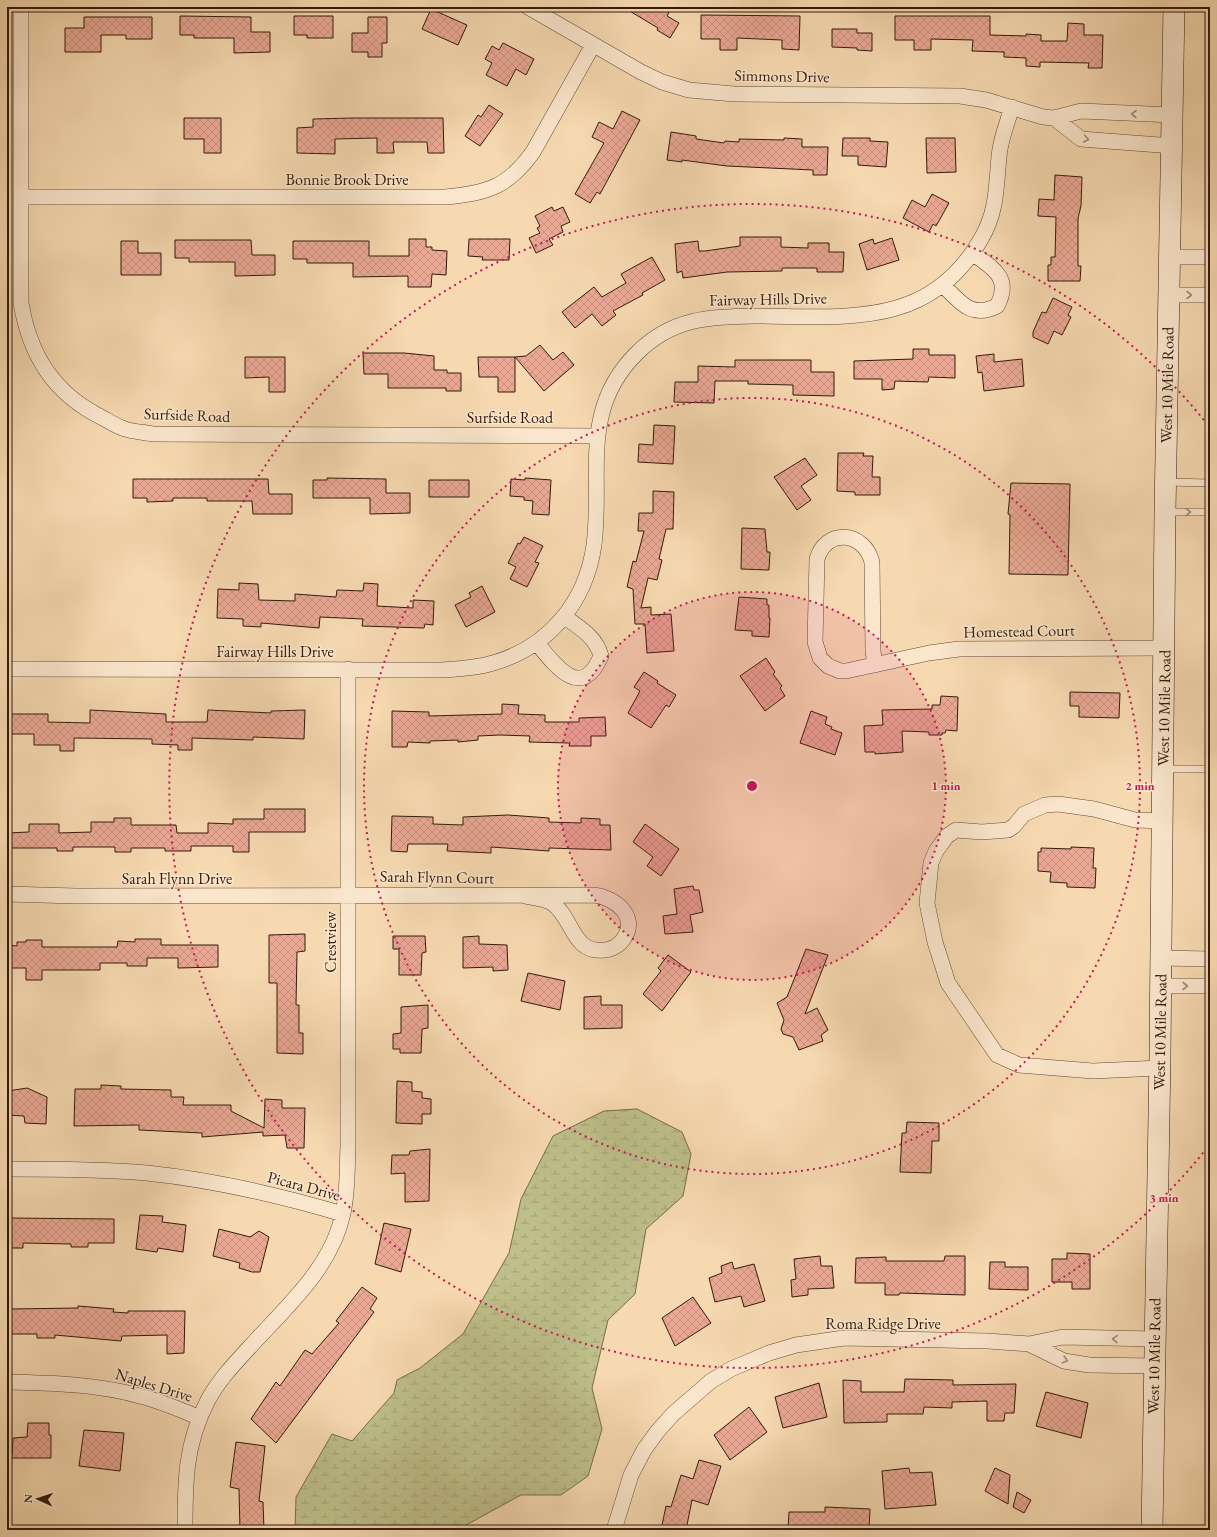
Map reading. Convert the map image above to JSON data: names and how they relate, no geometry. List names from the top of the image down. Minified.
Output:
{"streets":{"main road":["West 10 Mile Road"],"street":["Simmons Drive","Bonnie Brook Drive","Fairway Hills Drive","Surfside Road","Homestead Court","Sarah Flynn Court","Sarah Flynn Drive","Crestview","Picara Drive","Roma Ridge Drive","Naples Drive"]},"crossings":[["Simmons Drive","Bonnie Brook Drive"],["Simmons Drive","Fairway Hills Drive"],["Simmons Drive","West 10 Mile Road"],["Bonnie Brook Drive","Surfside Road"],["Fairway Hills Drive","Surfside Road"],["Fairway Hills Drive","Crestview"],["West 10 Mile Road","Homestead Court"],["West 10 Mile Road","Roma Ridge Drive"],["Sarah Flynn Court","Sarah Flynn Drive"],["Sarah Flynn Court","Crestview"],["Sarah Flynn Drive","Crestview"],["Crestview","Picara Drive"],["Picara Drive","Naples Drive"]],"north":"left","rings":["1 min","2 min","3 min"]}
